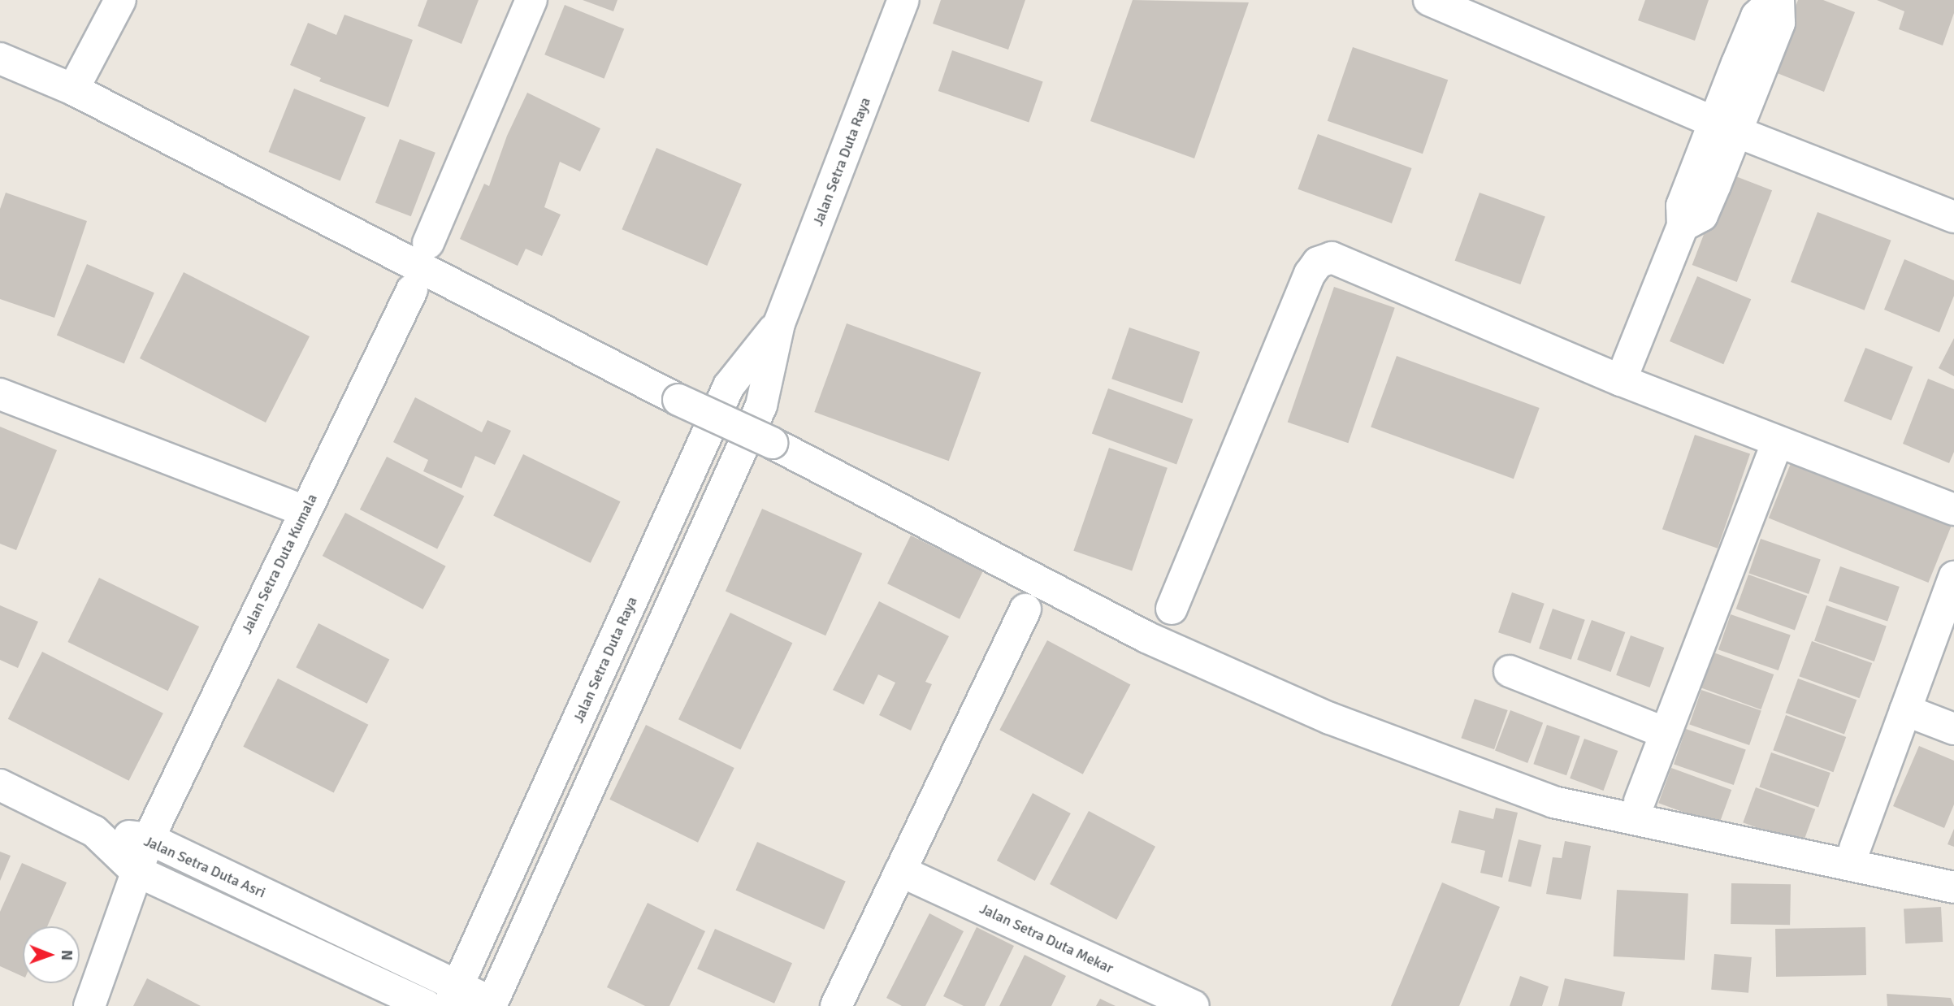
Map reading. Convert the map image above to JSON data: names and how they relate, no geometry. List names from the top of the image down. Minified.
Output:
{"streets":{"street":["Jalan Setra Duta Raya","Jalan Setra Duta Kumala","Jalan Setra Duta Asri","Jalan Setra Duta Mekar"]},"crossings":[["Jalan Setra Duta Raya","Jalan Setra Duta Asri"],["Jalan Setra Duta Kumala","Jalan Setra Duta Asri"]],"north":"right"}
